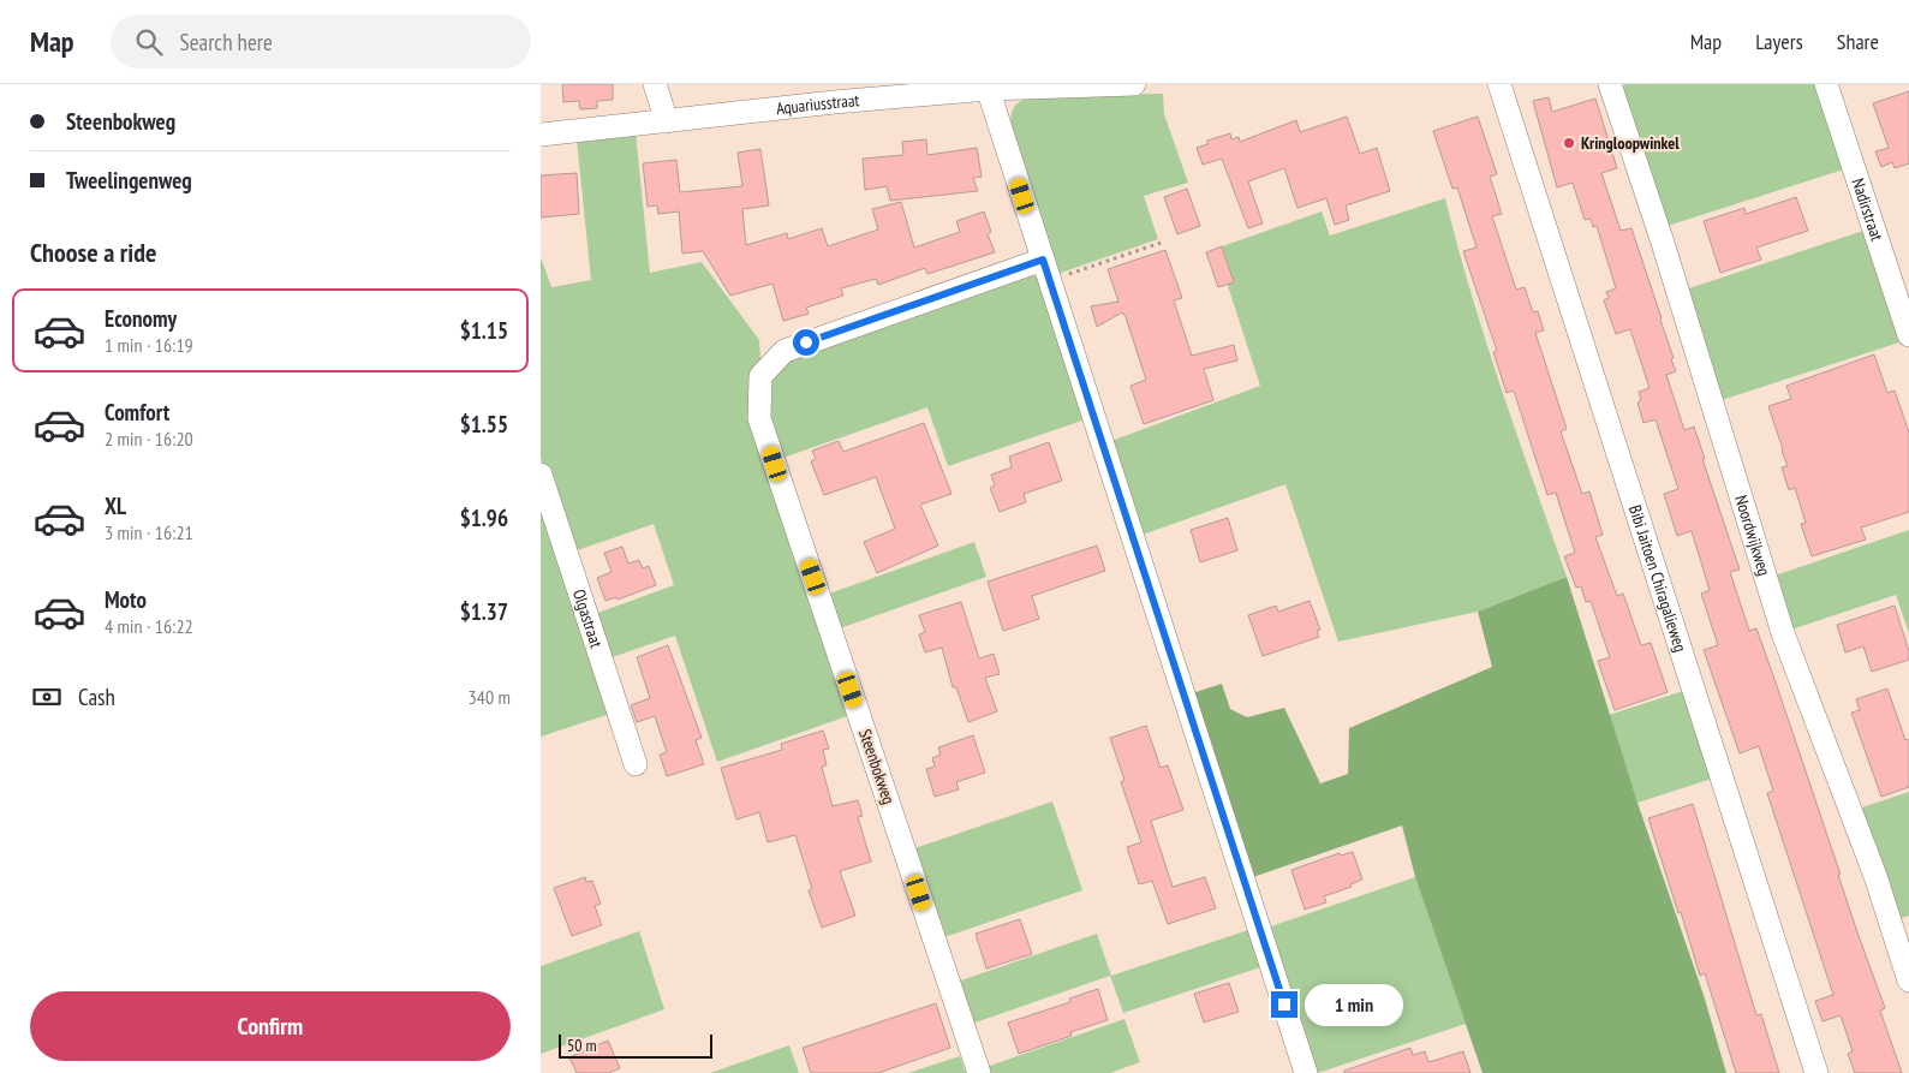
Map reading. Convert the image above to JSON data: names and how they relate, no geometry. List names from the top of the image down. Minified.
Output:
{"streets":{"street":["Aquariusstraat","Nadirstraat","Noordwijkweg","Bibi Jaitoen Chiragalieweg","Olgastraat","Steenbokweg"]},"places":["Kringloopwinkel"],"scale_bar":"50 m","page":{"header":"Map","search":"Search here","nav":["Map","Layers","Share"],"banner":["Steenbokweg","Tweelingenweg"],"heading":"Choose a ride","list":[{"name":"Economy","note":"1 min · 16:19","value":"$1.15"},{"name":"Comfort","note":"2 min · 16:20","value":"$1.55"},{"name":"XL","note":"3 min · 16:21","value":"$1.96"},{"name":"Moto","note":"4 min · 16:22","value":"$1.37"}],"pay":["Cash","340 m"],"buttons":"Confirm","bubble":"1 min","scale":"50 m"}}
